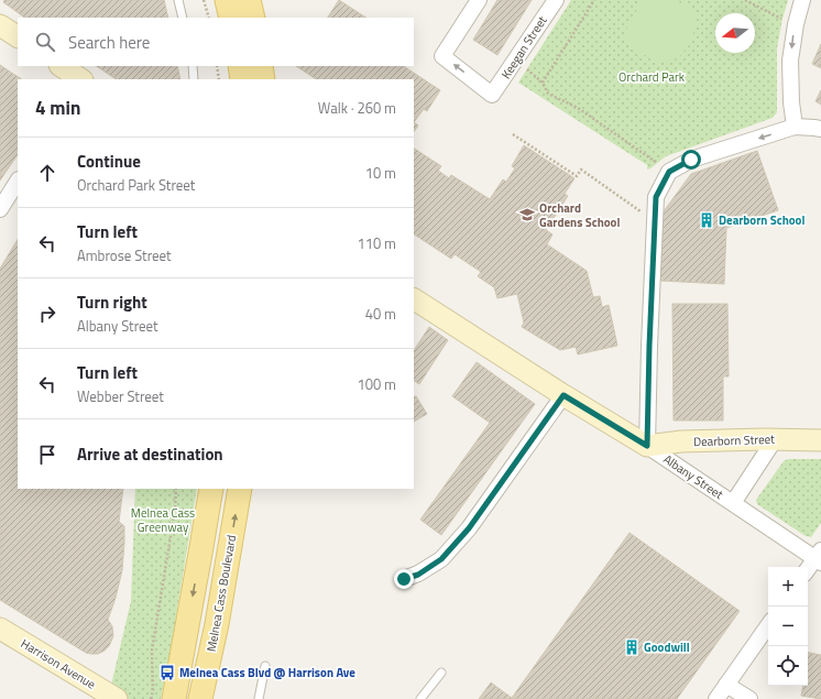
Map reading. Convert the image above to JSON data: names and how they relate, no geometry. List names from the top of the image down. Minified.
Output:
{"streets":{"main road":["Dearborn Street","Albany Street","Melnea Cass Boulevard","Harrison Avenue"],"street":["Keegan Street"]},"crossings":[["Dearborn Street","Albany Street"]],"parks":["Orchard Park","Melnea Cass Greenway"],"places":{"school or university":["Orchard Gardens School"],"building":["Dearborn School","Goodwill"],"bus stop":["Melnea Cass Blvd @ Harrison Ave"]},"north":"left","page":{"search":"Search here","heading":["4 min","Walk · 260 m"],"list":[["Continue","Orchard Park Street","10 m"],["Turn left","Ambrose Street","110 m"],["Turn right","Albany Street","40 m"],["Turn left","Webber Street","100 m"],"Arrive at destination"],"map_buttons":["+","−"]}}
